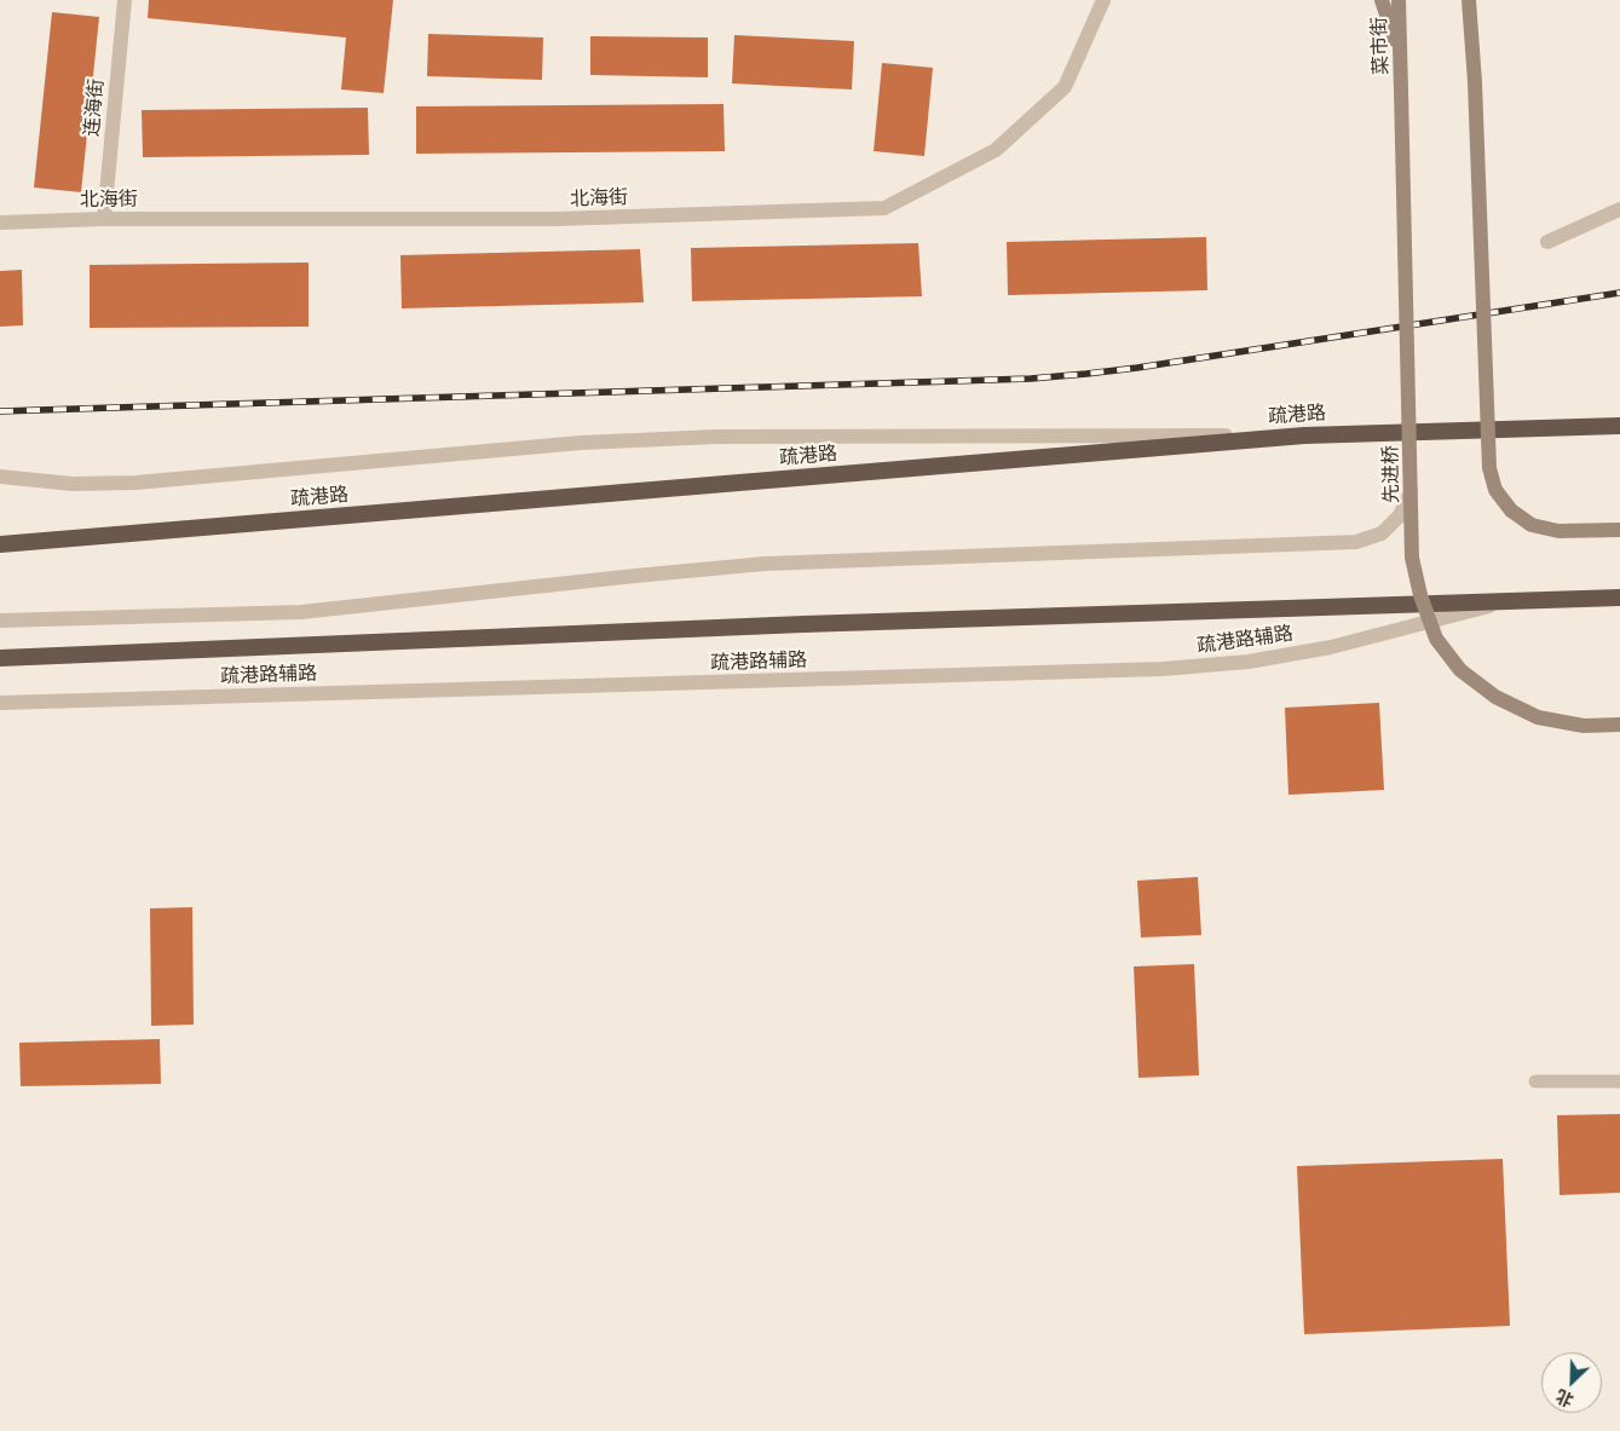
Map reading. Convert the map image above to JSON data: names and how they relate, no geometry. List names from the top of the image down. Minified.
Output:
{"streets":{"highway":["疏港路"],"main road":["菜市街","先进桥"],"street":["连海街","北海街","疏港路辅路"]},"crossings":[["菜市街","先进桥"],["连海街","北海街"]],"north":"bottom left"}
